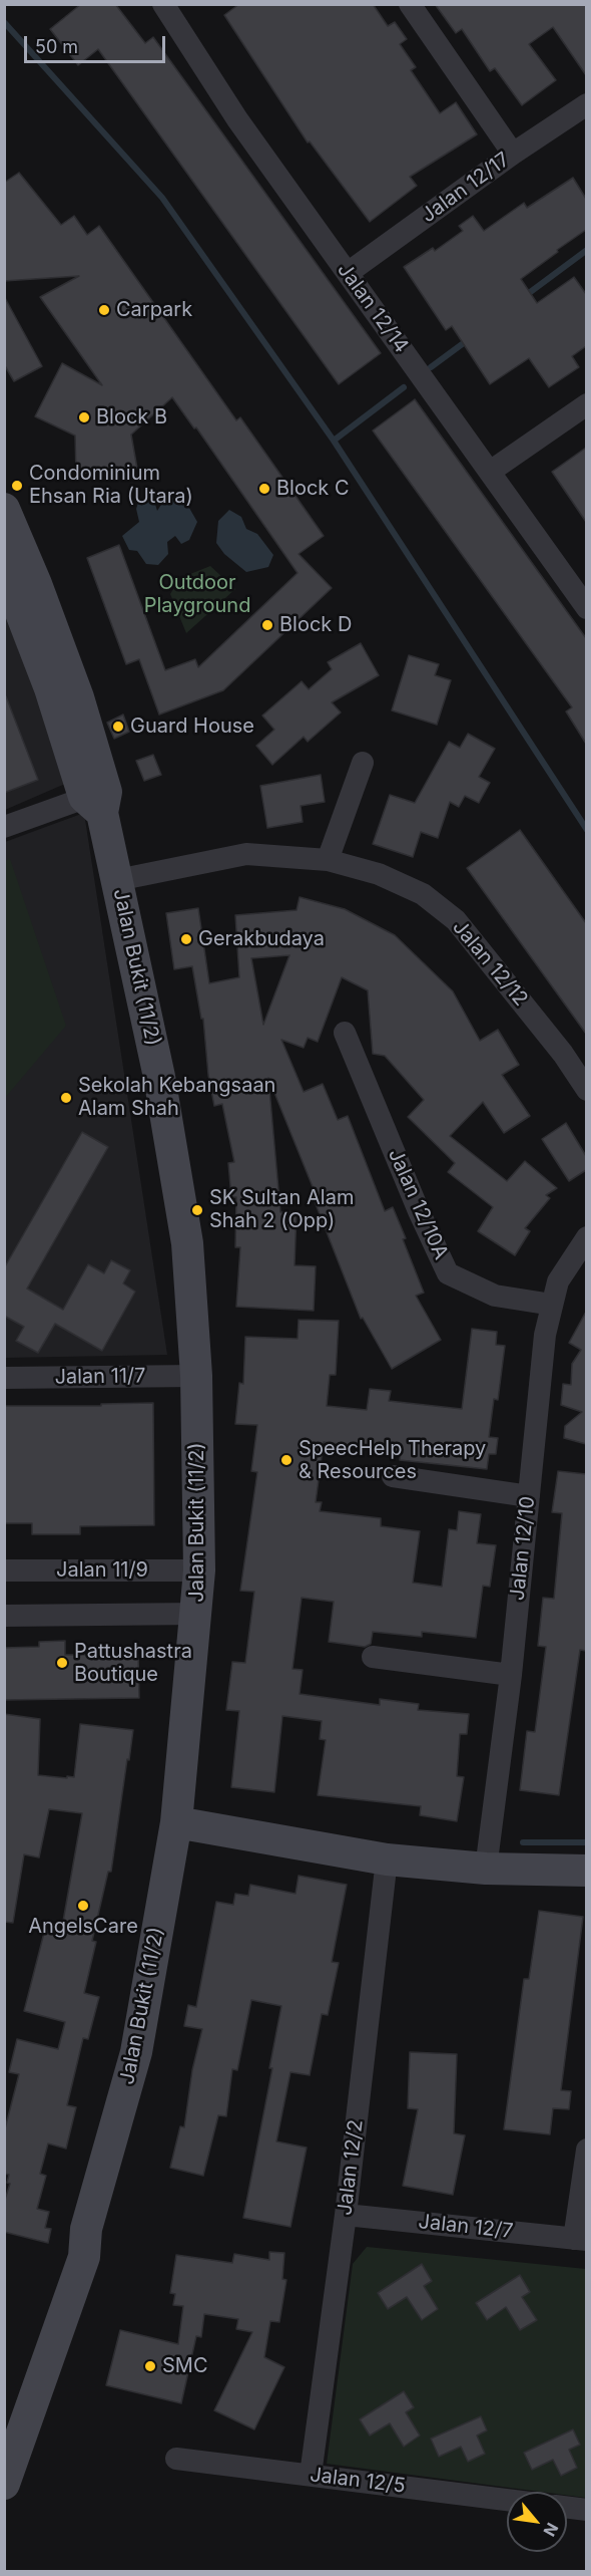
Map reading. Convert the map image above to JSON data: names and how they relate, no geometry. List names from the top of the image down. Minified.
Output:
{"streets":{"street":["Jalan 12/17","Jalan 12/14","Jalan 12/12","Jalan Bukit (11/2)","Jalan 12/10A","Jalan 11/7","Jalan 12/10","Jalan 11/9","Jalan 12/2","Jalan 12/7","Jalan 12/5"]},"crossings":[["Jalan 12/17","Jalan 12/14"],["Jalan 12/12","Jalan Bukit (11/2)"],["Jalan Bukit (11/2)","Jalan 11/7"],["Jalan Bukit (11/2)","Jalan 11/9"],["Jalan 12/10A","Jalan 12/10"],["Jalan 12/2","Jalan 12/7"],["Jalan 12/2","Jalan 12/5"]],"parks":["Outdoor Playground"],"places":["Carpark","Block B","Condominium Ehsan Ria (Utara)","Block C","Block D","Guard House","Gerakbudaya","Sekolah Kebangsaan Alam Shah","SK Sultan Alam Shah 2 (Opp)","SpeecHelp Therapy & Resources","Pattushastra Boutique","AngelsCare","SMC"],"scale_bar":"50 m","north":"bottom right"}
